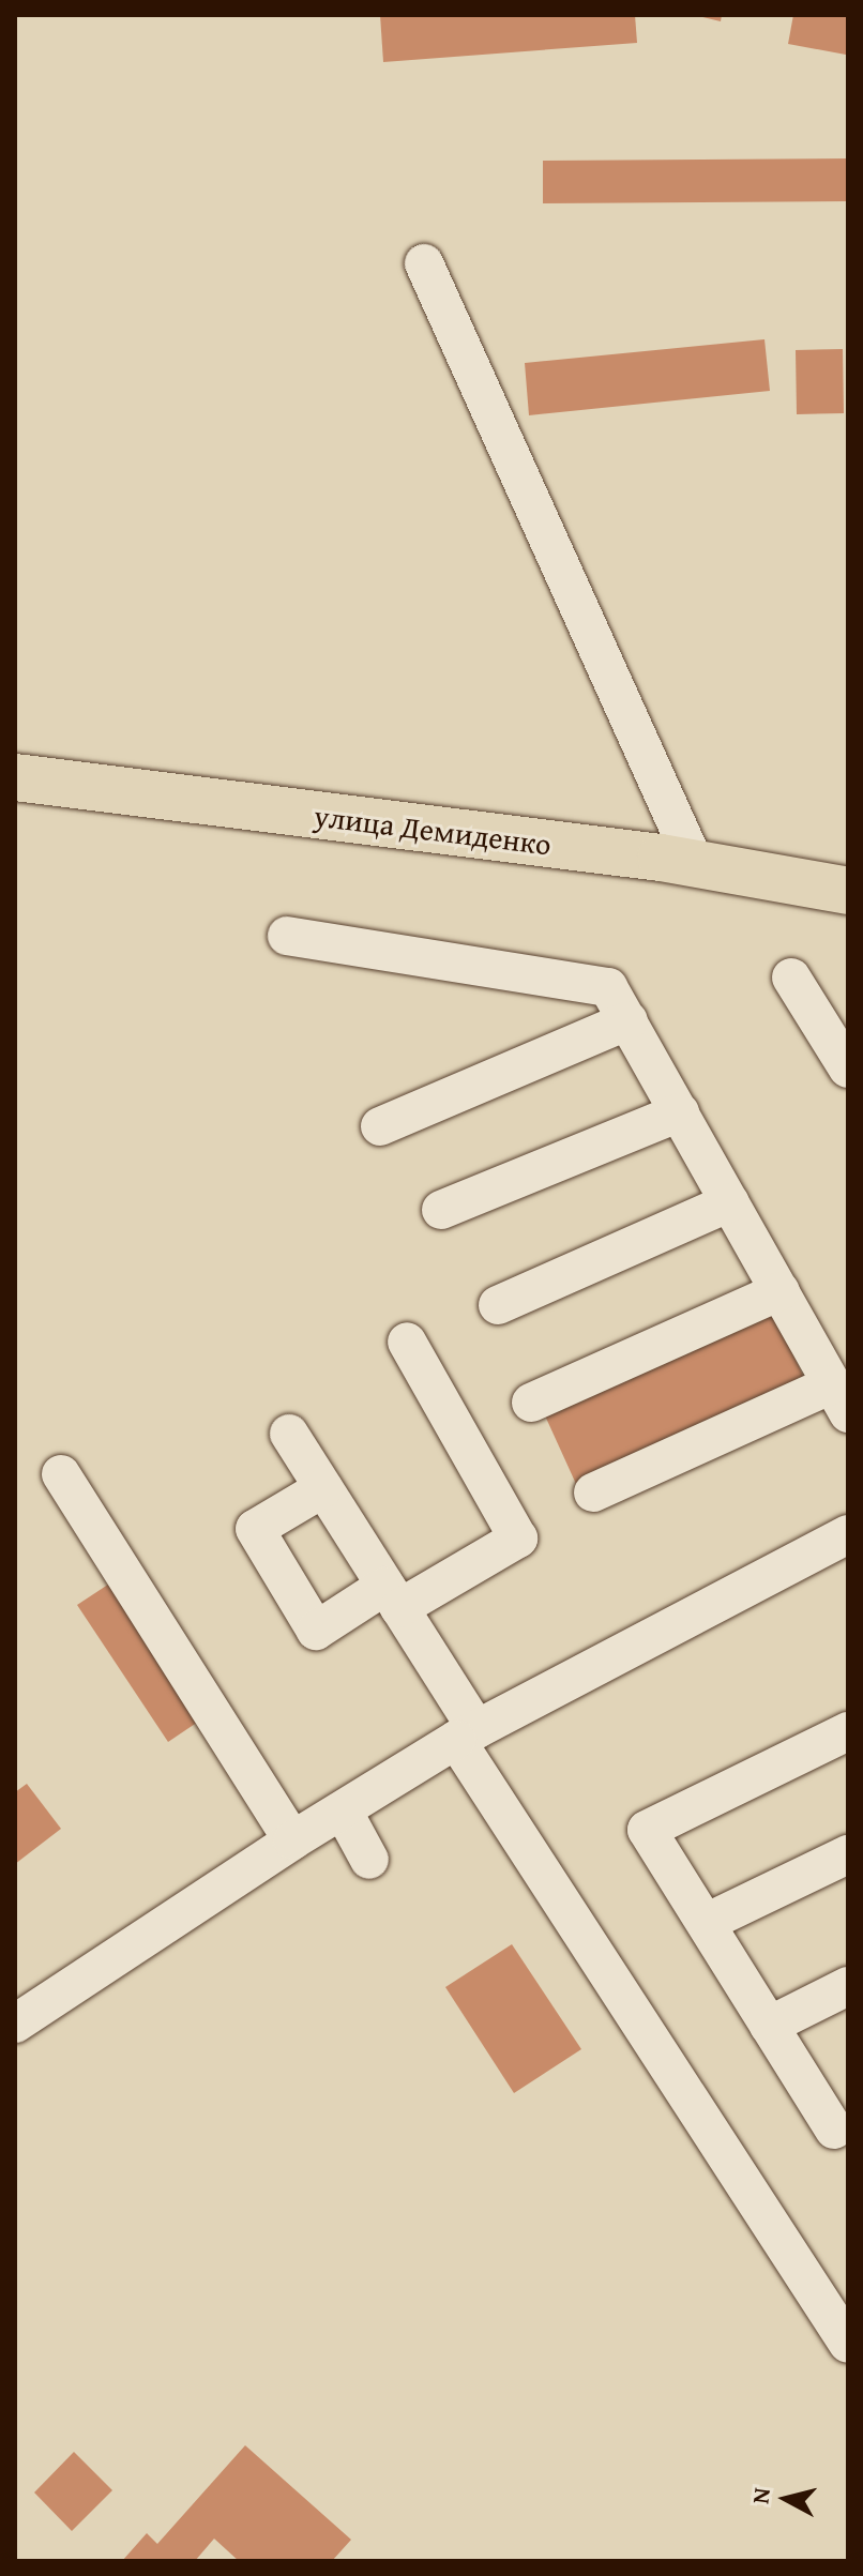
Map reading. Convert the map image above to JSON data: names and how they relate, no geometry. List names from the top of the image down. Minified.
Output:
{"streets":{"main road":["улица Демиденко"]},"north":"left"}
